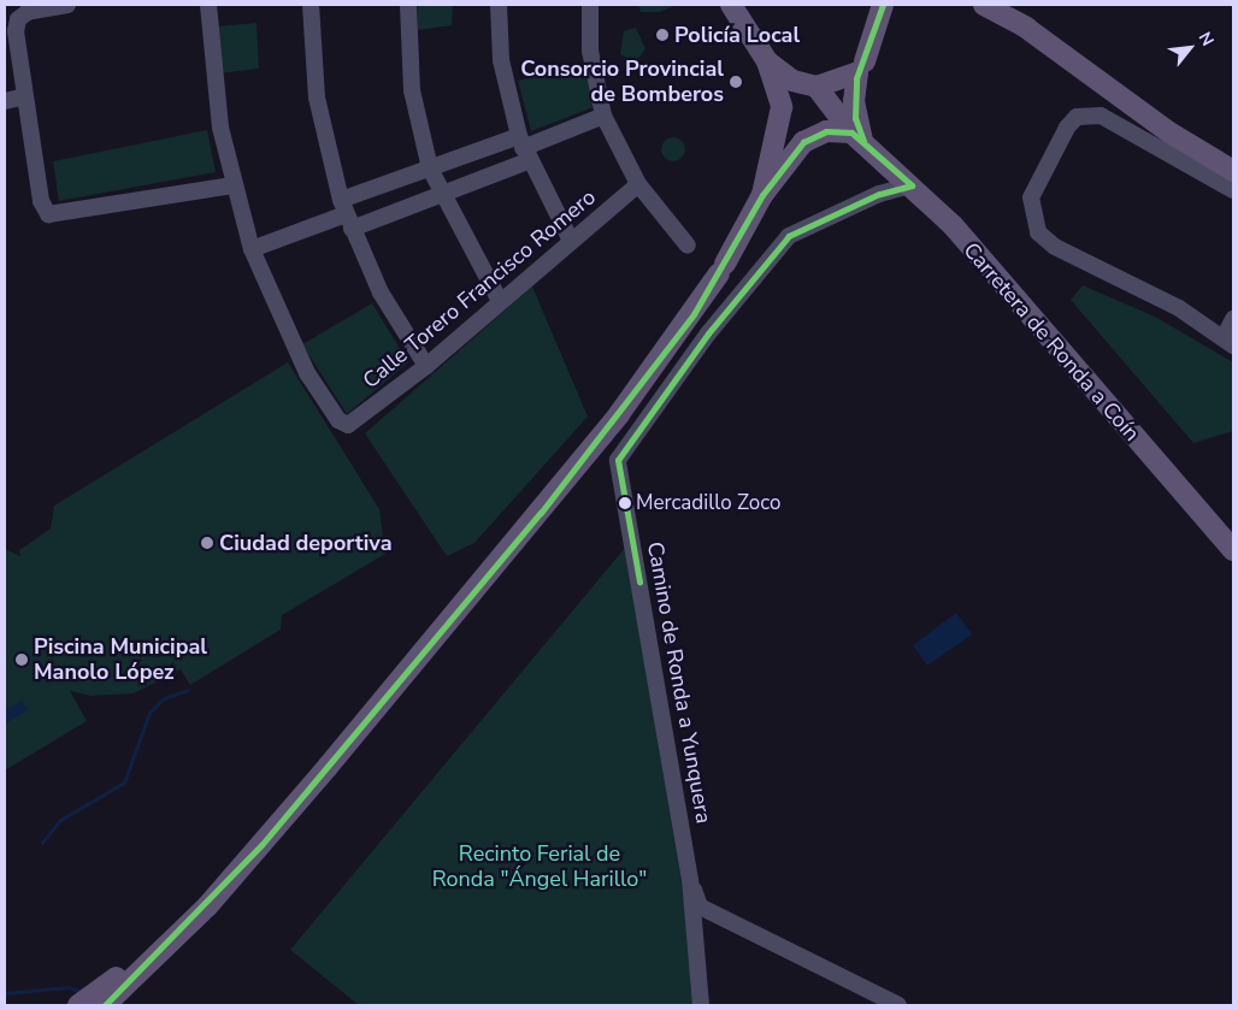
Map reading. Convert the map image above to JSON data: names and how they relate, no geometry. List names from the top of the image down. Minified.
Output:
{"streets":{"main road":["Carretera de Ronda a Coín"],"street":["Calle Torero Francisco Romero","Camino de Ronda a Yunquera"]},"crossings":[["Carretera de Ronda a Coín","Camino de Ronda a Yunquera"]],"parks":["Recinto Ferial de Ronda \"Ángel Harillo\""],"places":["Policía Local","Consorcio Provincial de Bomberos","Mercadillo Zoco","Ciudad deportiva","Piscina Municipal Manolo López"],"north":"top right"}
